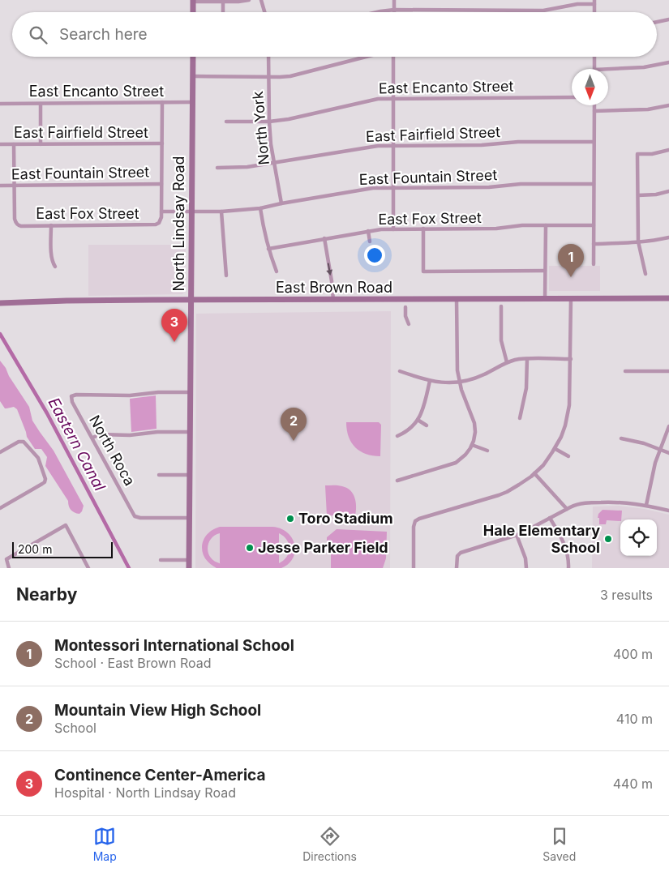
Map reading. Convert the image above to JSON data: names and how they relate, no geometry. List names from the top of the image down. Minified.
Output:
{"streets":{"main road":["North Lindsay Road","East Brown Road"],"street":["East Encanto Street","North York","East Fairfield Street","East Fountain Street","East Fox Street","North Roca"]},"crossings":[["East Encanto Street","North York"],["East Encanto Street","North Lindsay Road"],["North York","East Fairfield Street"],["North York","East Fountain Street"],["East Fountain Street","East Fox Street"],["East Fountain Street","North Lindsay Road"],["North Lindsay Road","East Brown Road"],["North Lindsay Road","North Roca"]],"water":["Eastern Canal"],"places":["Toro Stadium","Hale Elementary School","Jesse Parker Field"],"scale_bar":"200 m","north":"bottom","page":{"search":"Search here","pins":["1","3","2"],"scale":"200 m","heading":["Nearby","3 results"],"list":[{"mark":"1","name":"Montessori International School","note":"School · East Brown Road","value":"400 m"},{"mark":"2","name":"Mountain View High School","note":"School","value":"410 m"},{"mark":"3","name":"Continence Center-America","note":"Hospital · North Lindsay Road","value":"440 m"}],"nav":["Map","Directions","Saved"]}}
